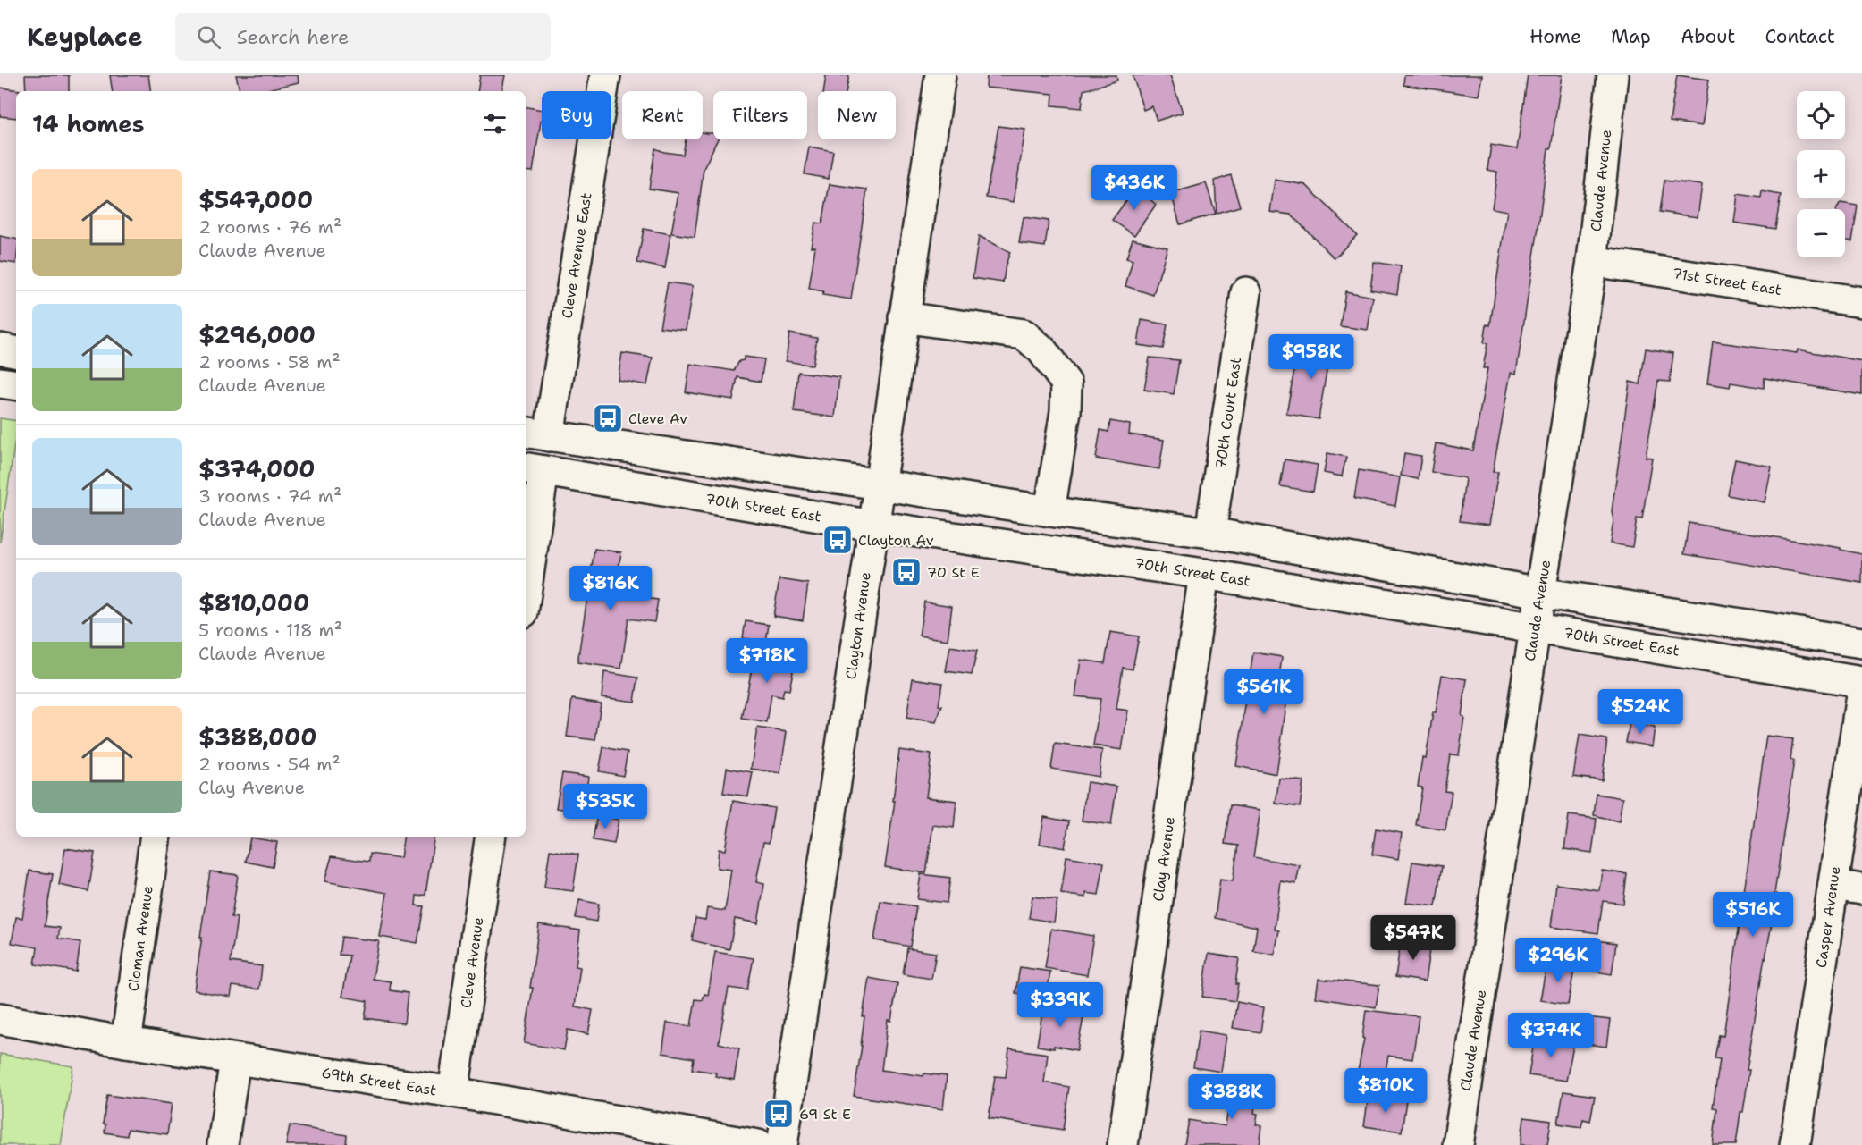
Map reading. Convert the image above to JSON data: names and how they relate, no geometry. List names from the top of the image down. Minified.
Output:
{"streets":{"street":["Claude Avenue","Cleve Avenue East","71st Street East","70th Court East","70th Street East","Clayton Avenue","Clay Avenue","Casper Avenue","Cloman Avenue","Cleve Avenue","69th Street East"]},"crossings":[["Claude Avenue","71st Street East"],["Claude Avenue","70th Street East"],["70th Street East","Clayton Avenue"],["70th Street East","Clay Avenue"],["Cloman Avenue","69th Street East"],["Cleve Avenue","69th Street East"]],"places":{"bus stop":["Cleve Av","Clayton Av","70 St E","69 St E"]},"page":{"header":"Keyplace","search":"Search here","nav":["Home","Map","About","Contact"],"map_buttons":["+","−"],"chip":["Buy","Rent","Filters","New"],"heading":"14 homes","list":[{"name":"$547,000","note":"2 rooms · 76 m² · Claude Avenue"},{"name":"$296,000","note":"2 rooms · 58 m² · Claude Avenue"},{"name":"$374,000","note":"3 rooms · 74 m² · Claude Avenue"},{"name":"$810,000","note":"5 rooms · 118 m² · Claude Avenue"},{"name":"$388,000","note":"2 rooms · 54 m² · Clay Avenue"}],"price":["$436K","$958K","$816K","$718K","$561K","$524K","$535K","$516K","$547K","$296K","$339K","$374K","$810K","$388K"]}}
